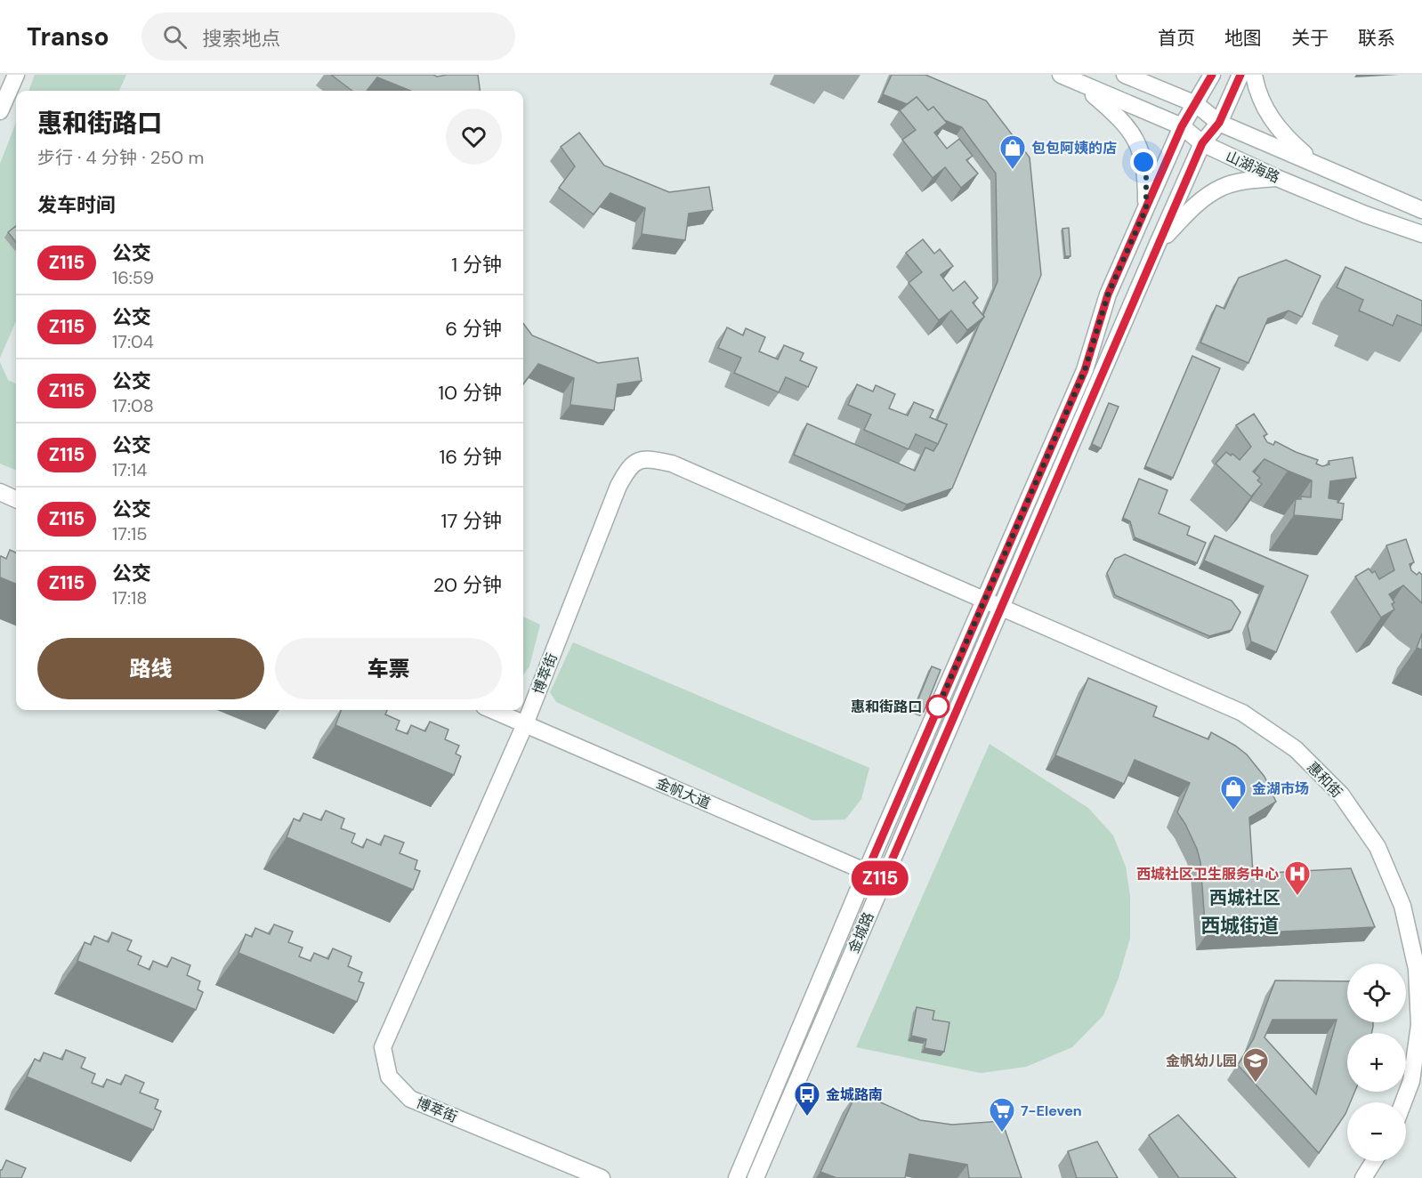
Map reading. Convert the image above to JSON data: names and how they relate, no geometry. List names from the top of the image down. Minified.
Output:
{"streets":{"street":["山湖海路","博萃街","惠和街","金帆大道","金城路"]},"crossings":[["山湖海路","金城路"],["博萃街","惠和街"],["博萃街","金帆大道"],["博萃街","金城路"],["惠和街","金城路"],["金帆大道","金城路"]],"districts":["西城社区","西城街道"],"places":{"shop":["包包阿姨的店","金湖市场"],"other":["惠和街路口"],"hospital":["西城社区卫生服务中心"],"school or university":["金帆幼儿园"],"bus stop":["金城路南"],"supermarket":["7-Eleven"]},"lines":["bus line Z115"],"page":{"header":"Transo","search":"搜索地点","nav":["首页","地图","关于","联系"],"on_map":"Z115","heading":[["惠和街路口","步行 · 4 分钟 · 250 m"],"发车时间"],"list":[{"mark":"Z115","name":"公交","note":"16:59","value":"1 分钟"},{"mark":"Z115","name":"公交","note":"17:04","value":"6 分钟"},{"mark":"Z115","name":"公交","note":"17:08","value":"10 分钟"},{"mark":"Z115","name":"公交","note":"17:14","value":"16 分钟"},{"mark":"Z115","name":"公交","note":"17:15","value":"17 分钟"},{"mark":"Z115","name":"公交","note":"17:18","value":"20 分钟"}],"buttons":["路线","车票"],"map_buttons":["+","−"]}}
